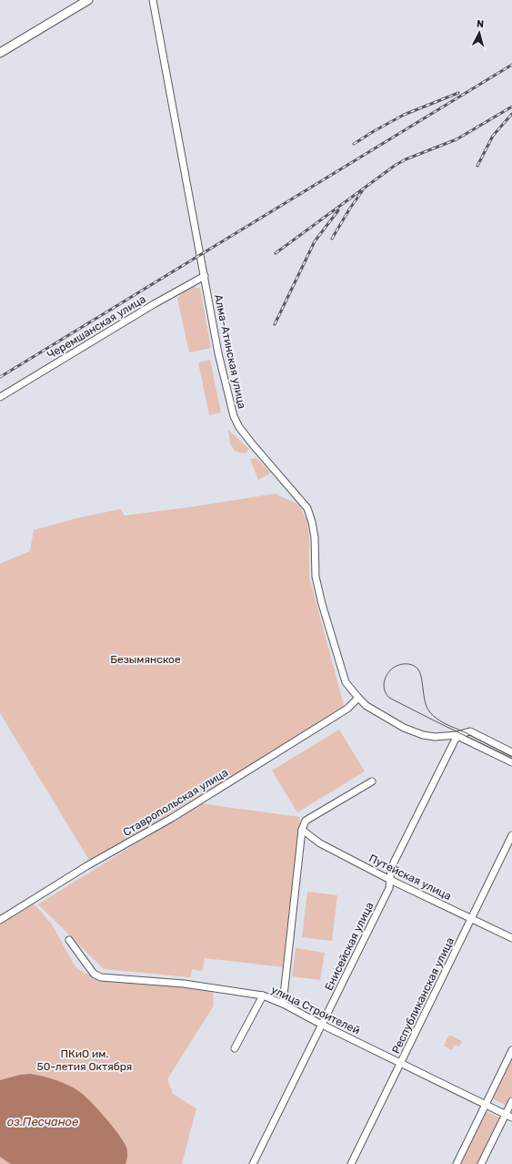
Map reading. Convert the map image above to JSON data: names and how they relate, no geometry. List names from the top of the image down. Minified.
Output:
{"streets":{"street":["Черемшанская улица","Алма-Атинская улица","Ставропольская улица","Путейская улица","Енисейская улица","Республиканская улица","улица Строителей"]},"crossings":[["Черемшанская улица","Алма-Атинская улица"],["Алма-Атинская улица","Ставропольская улица"],["Алма-Атинская улица","Енисейская улица"],["Путейская улица","Енисейская улица"],["Путейская улица","Республиканская улица"],["Енисейская улица","улица Строителей"],["Республиканская улица","улица Строителей"]],"water":["оз.Песчаное"],"parks":["Безымянское","ПКиО им. 50-летия Октября"],"north":"top"}
